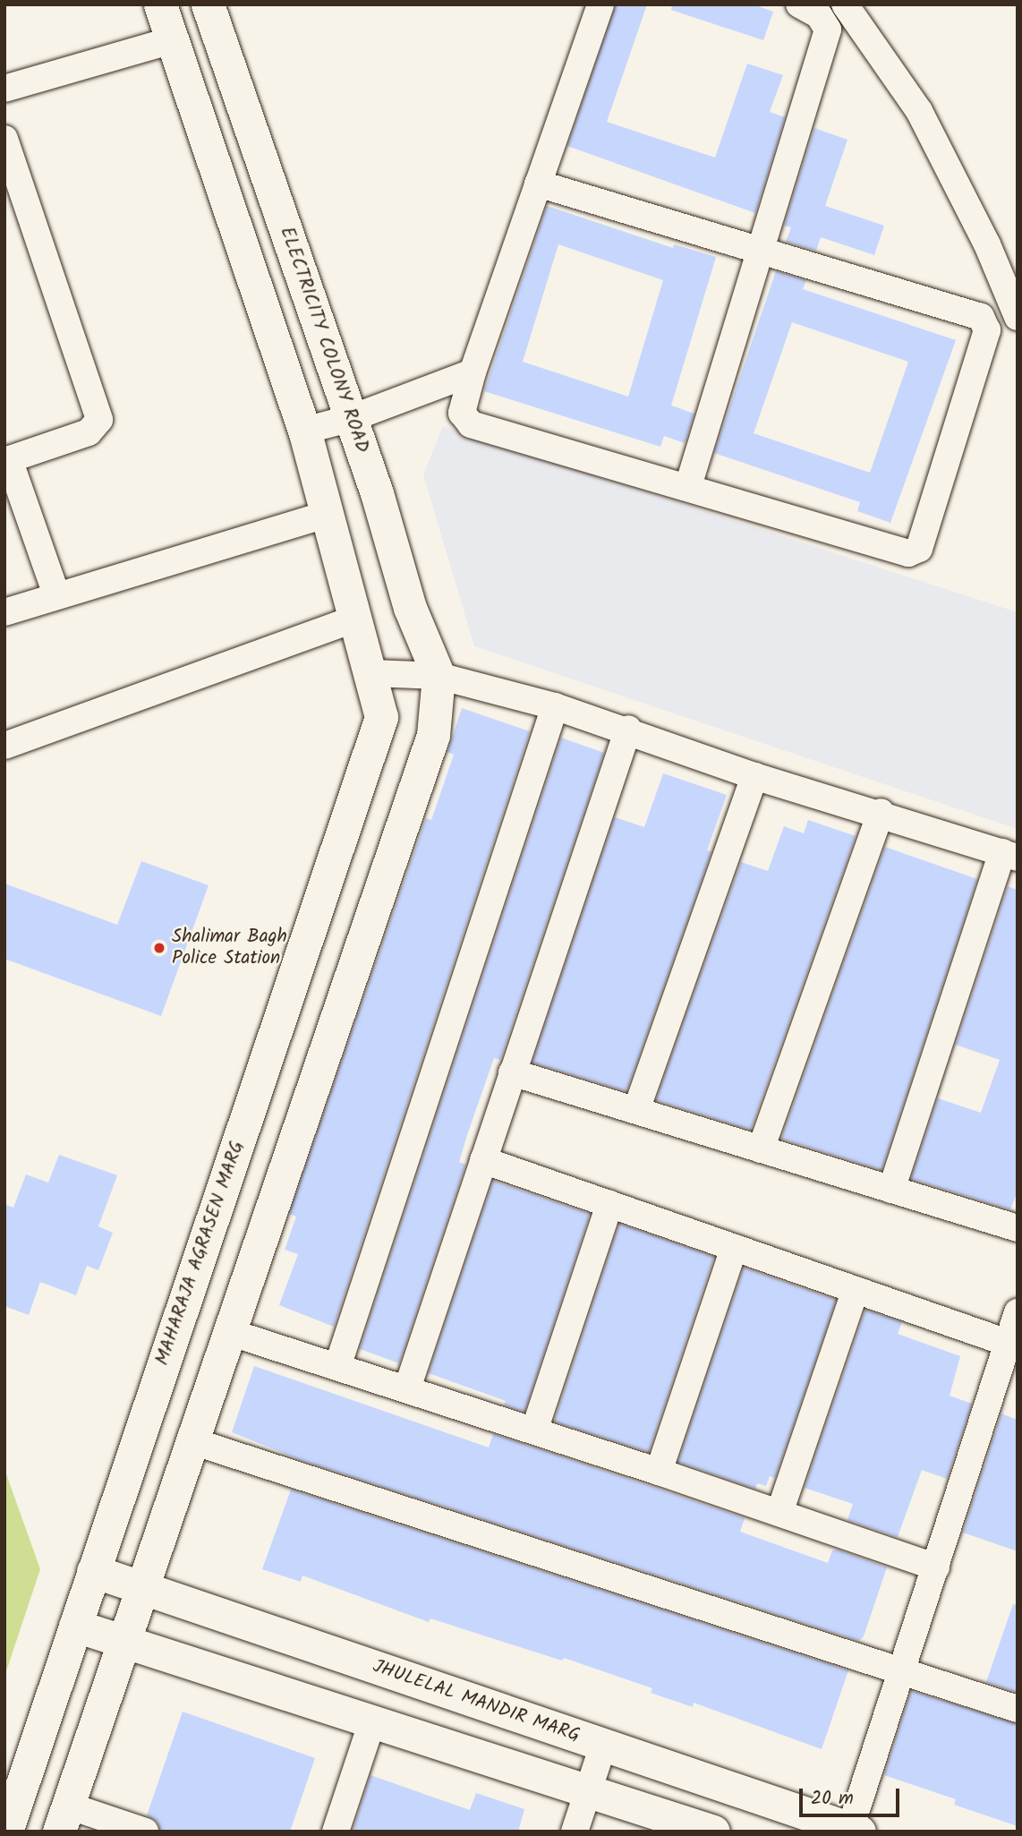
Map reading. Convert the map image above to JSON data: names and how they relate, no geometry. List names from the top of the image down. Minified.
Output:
{"streets":{"street":["ELECTRICITY COLONY ROAD","MAHARAJA AGRASEN MARG","JHULELAL MANDIR MARG"]},"crossings":[["MAHARAJA AGRASEN MARG","JHULELAL MANDIR MARG"]],"places":["Shalimar Bagh Police Station"],"scale_bar":"20 m"}
